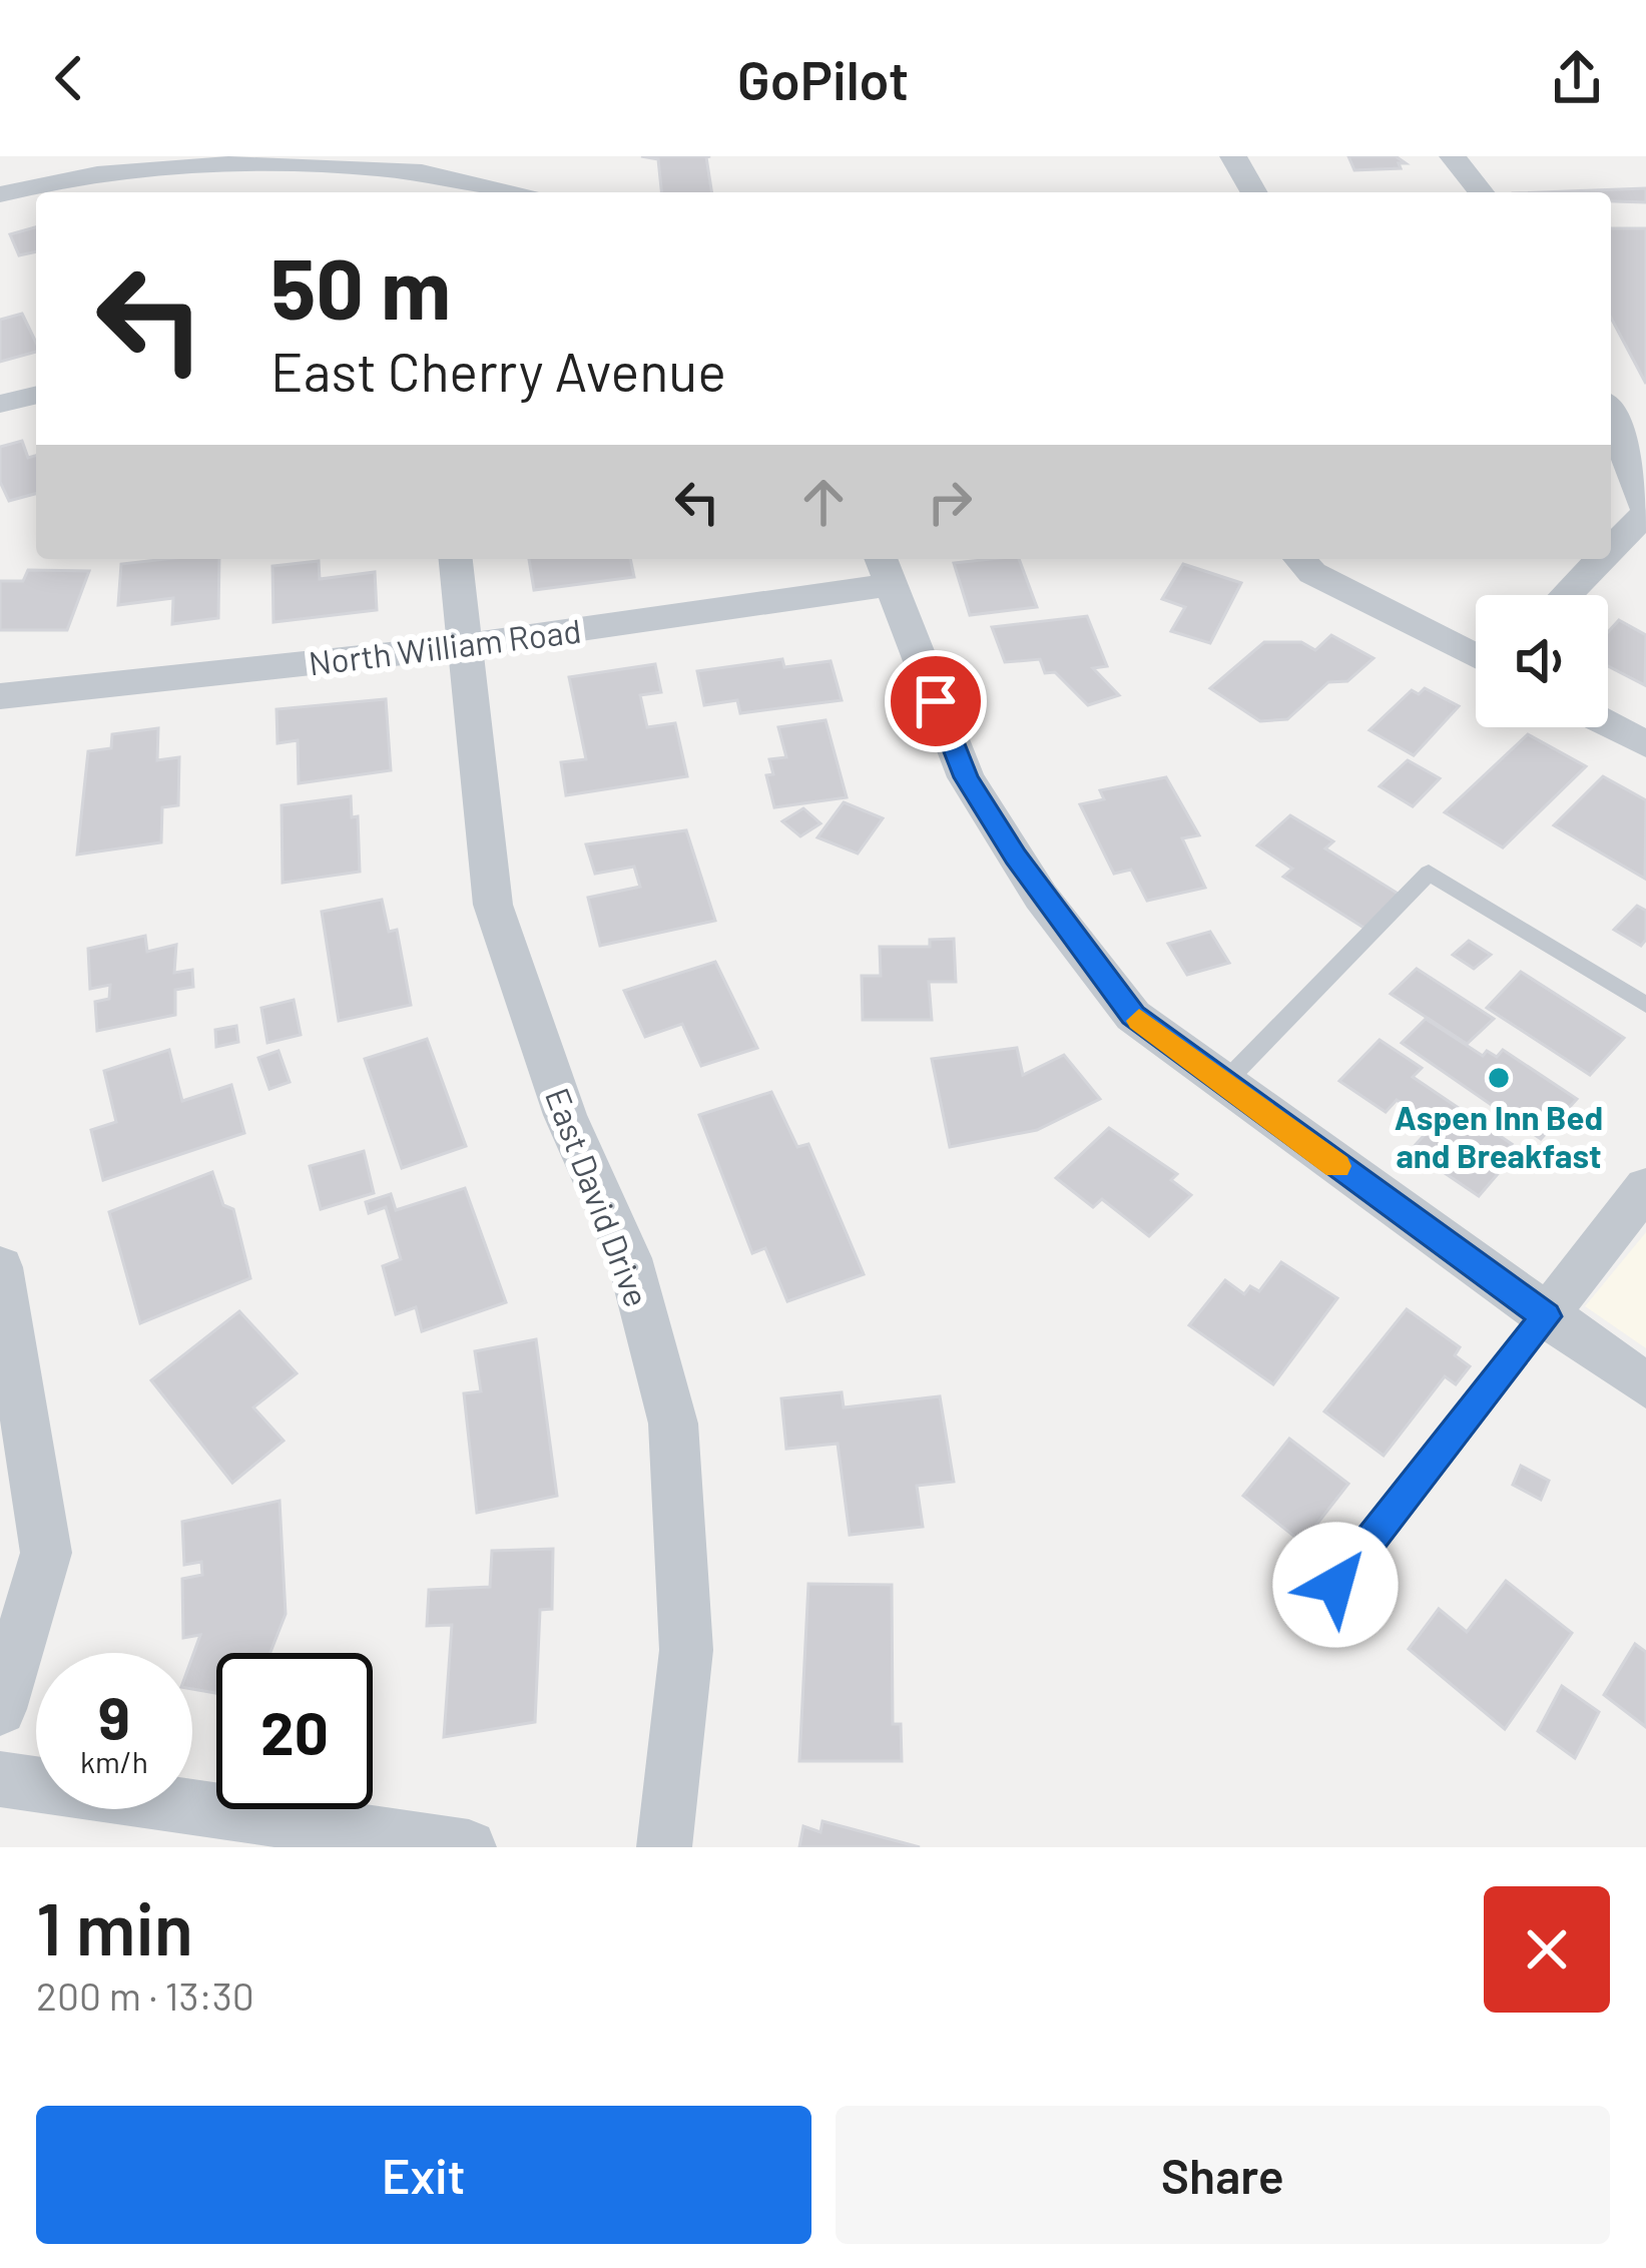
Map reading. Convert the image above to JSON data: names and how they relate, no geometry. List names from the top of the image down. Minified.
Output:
{"streets":{"street":["North William Road","East David Drive"]},"crossings":[["North William Road","East David Drive"]],"places":["Aspen Inn Bed and Breakfast"],"page":{"header":"GoPilot","turn":["50 m","East Cherry Avenue"],"speed":"9 km/h","limit":"20","heading":["1 min","200 m · 13:30"],"buttons":["Exit","Share"]}}
